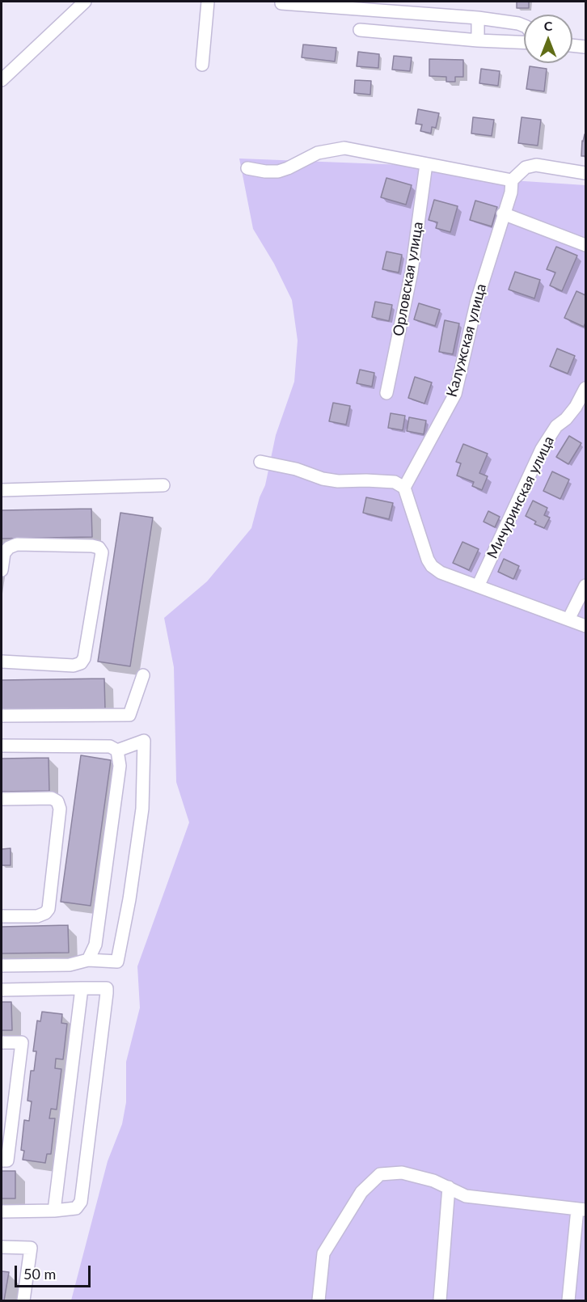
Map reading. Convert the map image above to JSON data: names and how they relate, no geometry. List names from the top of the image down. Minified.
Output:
{"streets":{"street":["Орловская улица","Калужская улица","Мичуринская улица"]},"scale_bar":"50 m","north":"top"}
